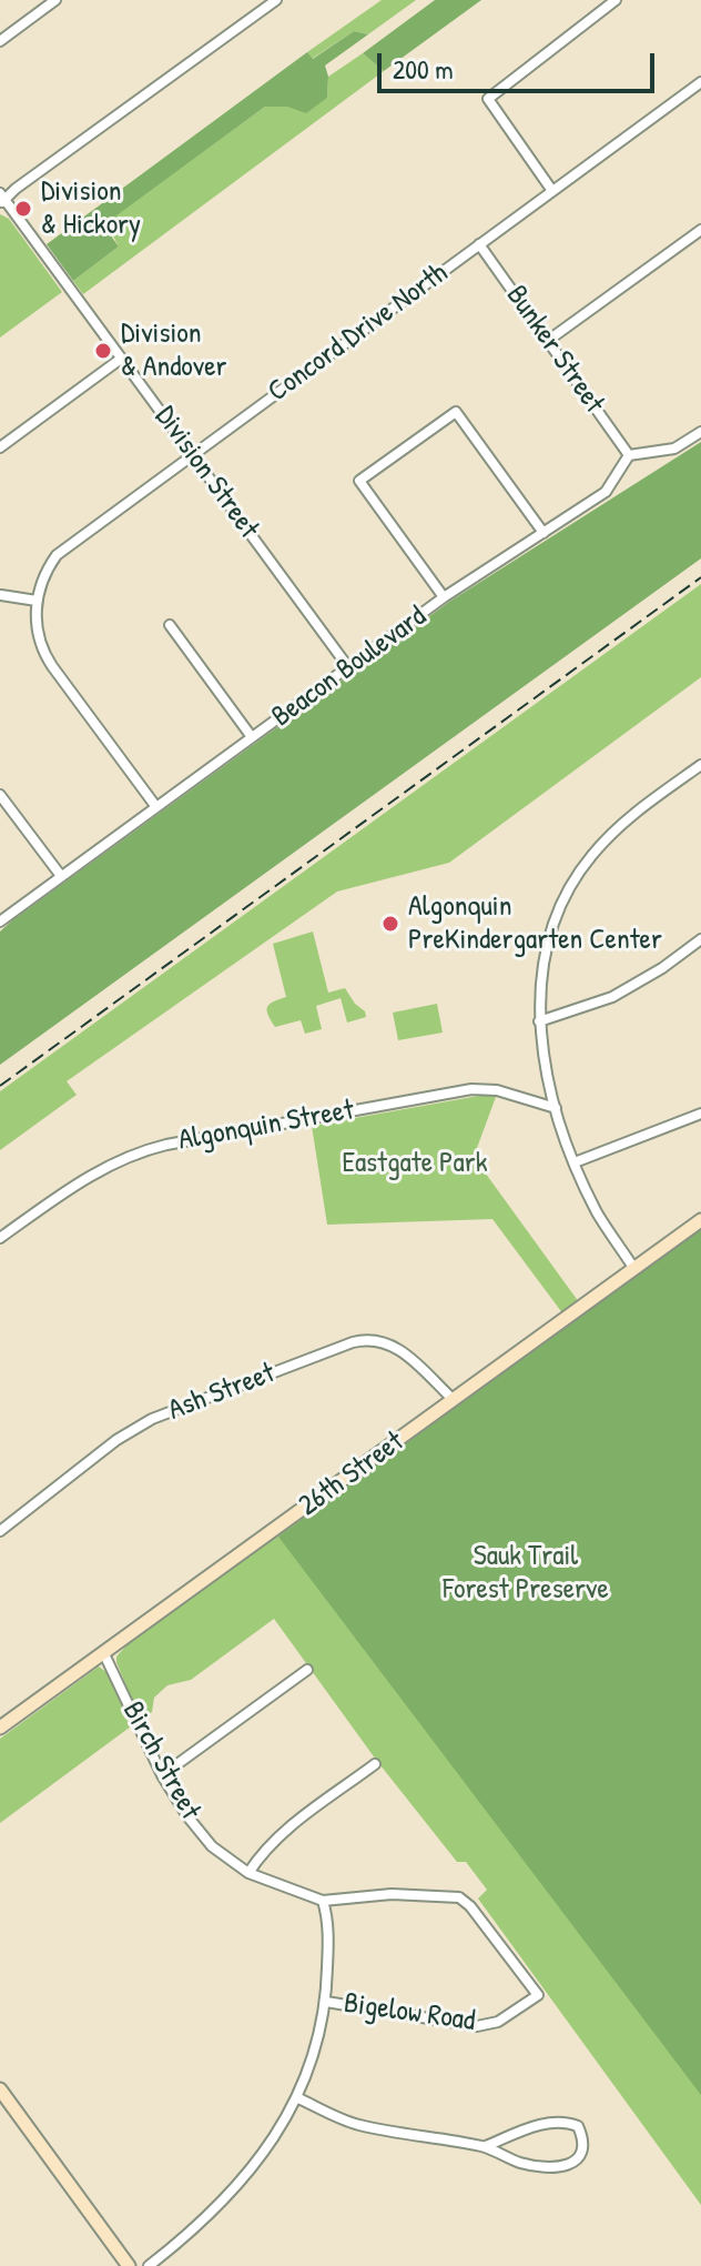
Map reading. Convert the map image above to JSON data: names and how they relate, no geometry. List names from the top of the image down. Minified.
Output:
{"streets":{"street":["Concord Drive North","Bunker Street","Division Street","Beacon Boulevard","Algonquin Street","Ash Street","26th Street","Birch Street","Bigelow Road"]},"crossings":[["Concord Drive North","Bunker Street"],["Concord Drive North","Division Street"],["Bunker Street","Beacon Boulevard"],["Division Street","Beacon Boulevard"],["Ash Street","26th Street"],["26th Street","Birch Street"],["Birch Street","Bigelow Road"]],"parks":["Eastgate Park","Sauk Trail Forest Preserve"],"places":["Division & Hickory","Division & Andover","Algonquin PreKindergarten Center"],"scale_bar":"200 m"}
